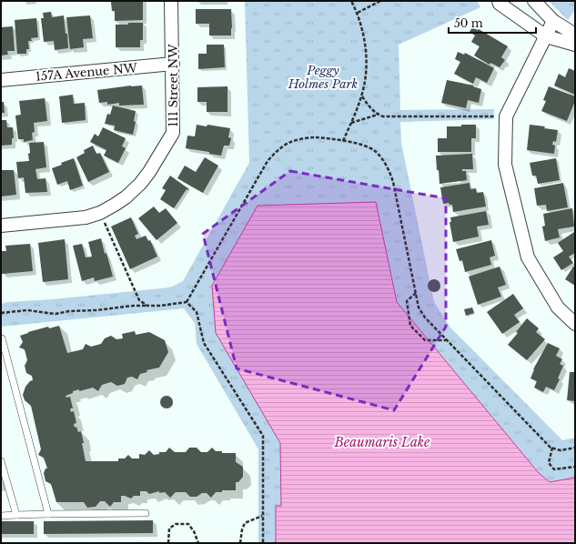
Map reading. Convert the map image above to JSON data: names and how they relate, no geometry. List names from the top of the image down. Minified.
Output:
{"streets":{"street":["157A Avenue NW","111 Street NW"]},"crossings":[["157A Avenue NW","111 Street NW"]],"water":["Beaumaris Lake"],"parks":["Peggy Holmes Park"],"scale_bar":"50 m"}
